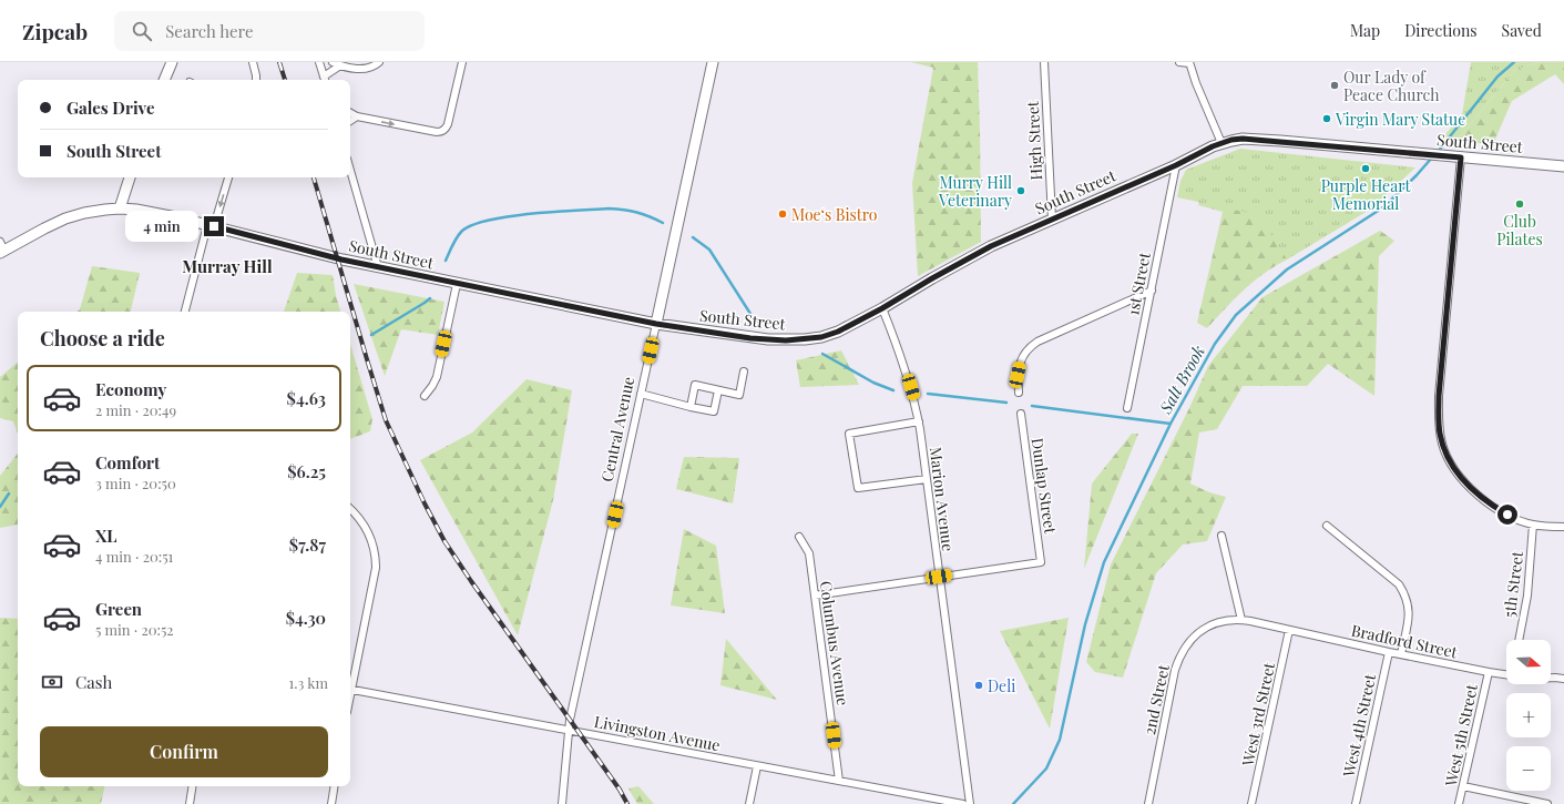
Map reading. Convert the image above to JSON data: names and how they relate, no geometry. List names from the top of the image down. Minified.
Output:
{"streets":{"street":["High Street","South Street","1st Street","Central Avenue","Dunlap Street","Marion Avenue","5th Street","Bradford Street","Columbus Avenue","2nd Street","West 3rd Street","West 4th Street","Livingston Avenue","West 5th Street"]},"crossings":[["High Street","South Street"],["South Street","1st Street"],["South Street","Central Avenue"],["South Street","Marion Avenue"],["Central Avenue","Livingston Avenue"],["Dunlap Street","Marion Avenue"],["Bradford Street","2nd Street"],["Bradford Street","West 3rd Street"],["Bradford Street","West 4th Street"],["Bradford Street","West 5th Street"],["Columbus Avenue","Livingston Avenue"]],"districts":["Murray Hill"],"water":["Salt Brook"],"places":["Our Lady of Peace Church","Virgin Mary Statue","Purple Heart Memorial","Murry Hill Veterinary","Club Pilates","Moe‘s Bistro","Deli"],"north":"right","page":{"header":"Zipcab","search":"Search here","nav":["Map","Directions","Saved"],"banner":["Gales Drive","South Street"],"bubble":"4 min","heading":"Choose a ride","list":[{"name":"Economy","note":"2 min · 20:49","value":"$4.63"},{"name":"Comfort","note":"3 min · 20:50","value":"$6.25"},{"name":"XL","note":"4 min · 20:51","value":"$7.87"},{"name":"Green","note":"5 min · 20:52","value":"$4.30"}],"map_buttons":["+","−"],"pay":["Cash","1.3 km"],"buttons":"Confirm"}}
